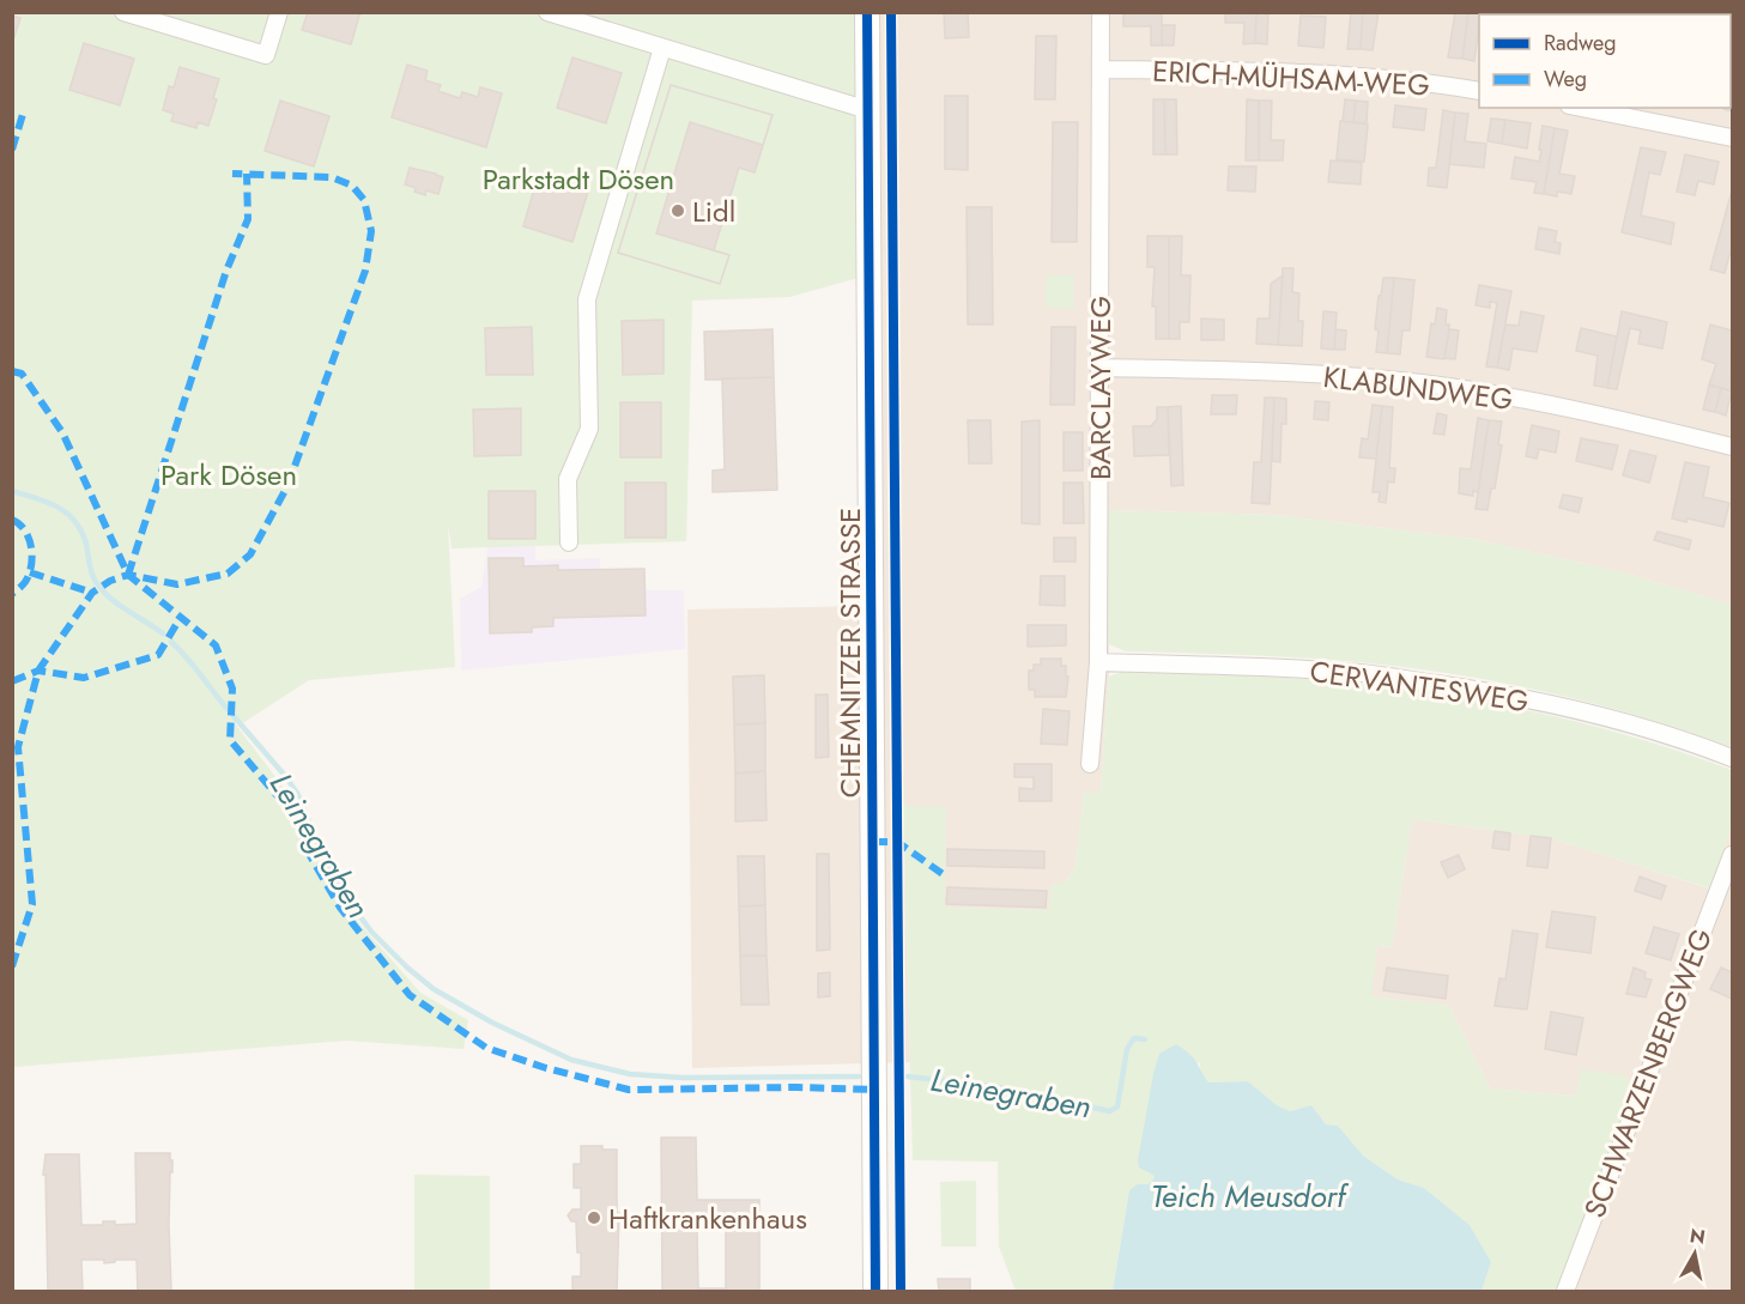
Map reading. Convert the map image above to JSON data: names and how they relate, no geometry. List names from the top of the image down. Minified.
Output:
{"streets":{"main road":["CHEMNITZER STRASSE"],"street":["ERICH-MÜHSAM-WEG","BARCLAYWEG","KLABUNDWEG","CERVANTESWEG","SCHWARZENBERGWEG"]},"crossings":[["ERICH-MÜHSAM-WEG","BARCLAYWEG"],["BARCLAYWEG","KLABUNDWEG"],["BARCLAYWEG","CERVANTESWEG"]],"water":["Leinegraben","Teich Meusdorf"],"parks":["Parkstadt Dösen","Park Dösen"],"places":["Lidl","Haftkrankenhaus"],"legend":["Radweg","Weg"],"north":"top"}
